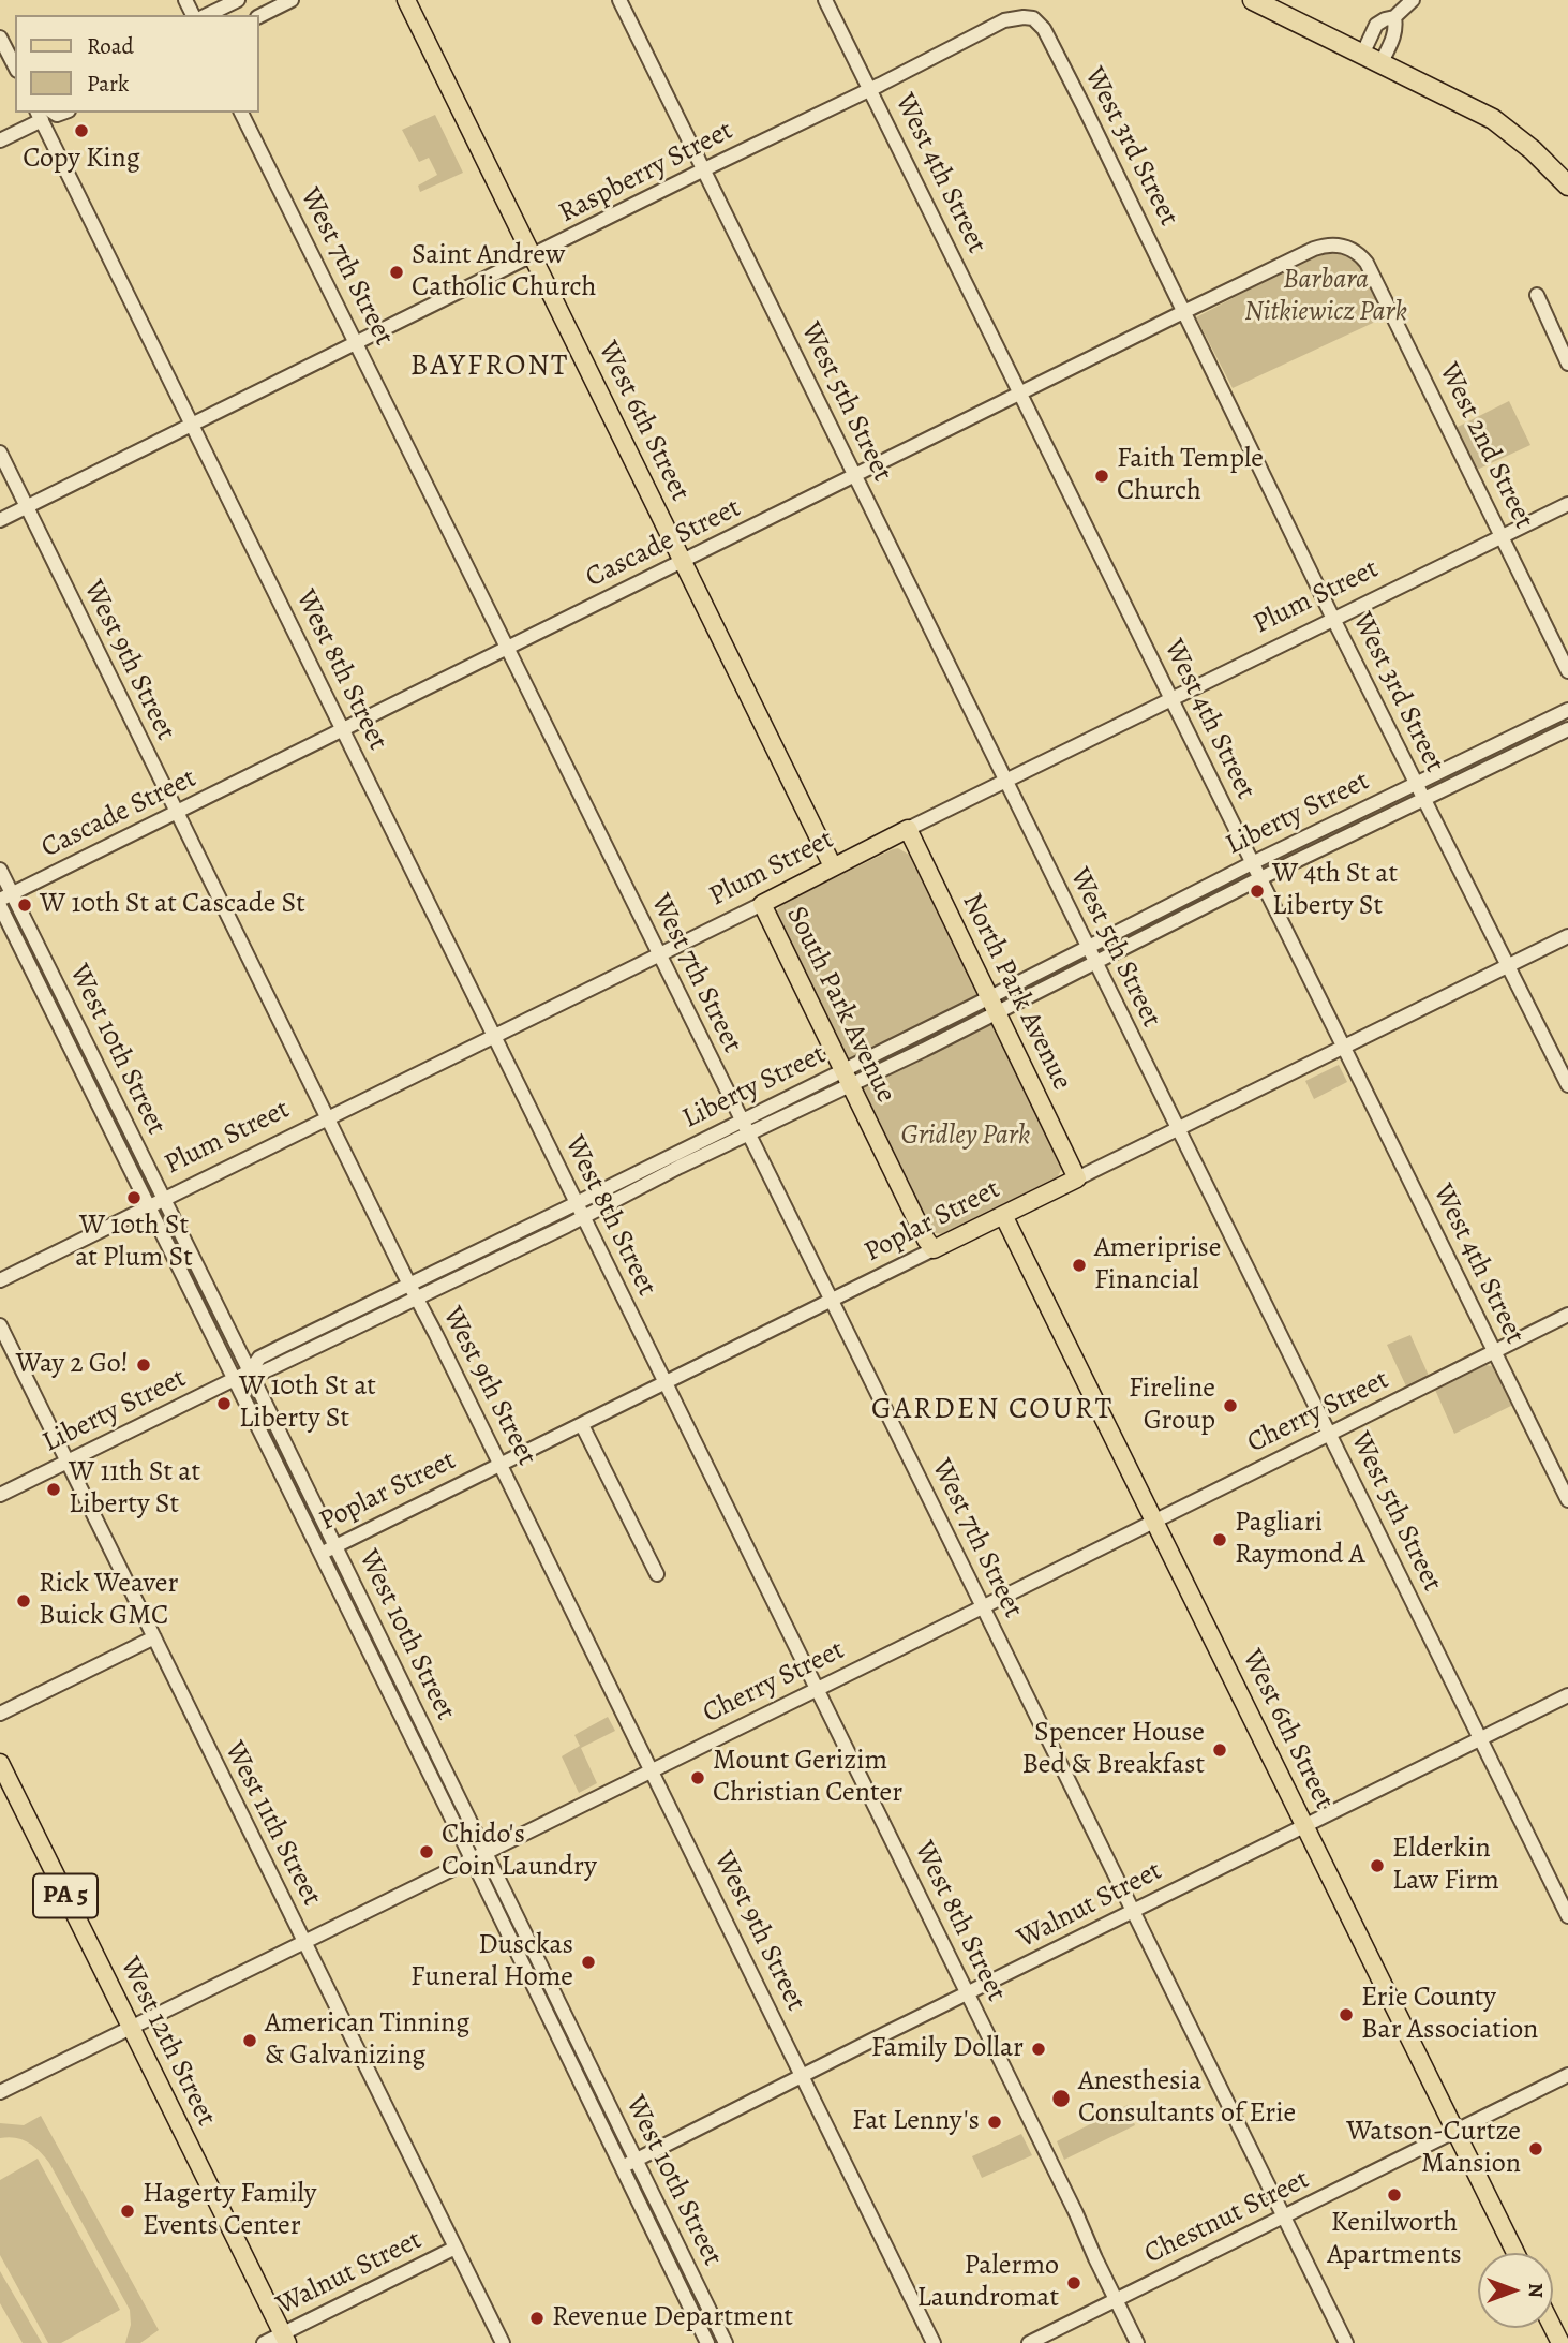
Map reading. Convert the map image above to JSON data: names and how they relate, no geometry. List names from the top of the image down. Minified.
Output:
{"streets":{"main road":["West 6th Street","Plum Street","North Park Avenue","South Park Avenue","Poplar Street","PA 5","West 12th Street"],"street":["West 3rd Street","Raspberry Street","West 4th Street","West 7th Street","West 5th Street","West 2nd Street","Cascade Street","West 9th Street","West 8th Street","Liberty Street","West 10th Street","Cherry Street","West 11th Street","Walnut Street","Chestnut Street"]},"crossings":[["West 3rd Street","Raspberry Street"],["West 3rd Street","Cascade Street"],["West 3rd Street","Plum Street"],["West 3rd Street","Liberty Street"],["West 3rd Street","Poplar Street"],["Raspberry Street","West 4th Street"],["Raspberry Street","West 7th Street"],["Raspberry Street","West 5th Street"],["Raspberry Street","West 6th Street"],["Raspberry Street","West 9th Street"],["Raspberry Street","West 8th Street"],["West 4th Street","Cascade Street"],["West 4th Street","Plum Street"],["West 4th Street","Liberty Street"],["West 4th Street","Poplar Street"],["West 4th Street","Cherry Street"],["West 7th Street","Cascade Street"],["West 7th Street","Plum Street"],["West 7th Street","Liberty Street"],["West 7th Street","Poplar Street"],["West 7th Street","Cherry Street"],["West 7th Street","Walnut Street"],["West 7th Street","Chestnut Street"],["West 5th Street","Cascade Street"],["West 5th Street","Plum Street"],["West 5th Street","Liberty Street"],["West 5th Street","Poplar Street"],["West 5th Street","Cherry Street"],["West 5th Street","Walnut Street"],["West 6th Street","Cascade Street"],["West 6th Street","Plum Street"],["West 6th Street","Poplar Street"],["West 6th Street","Cherry Street"],["West 6th Street","Walnut Street"],["West 6th Street","Chestnut Street"],["West 2nd Street","Cascade Street"],["West 2nd Street","Plum Street"],["Cascade Street","West 9th Street"],["Cascade Street","West 8th Street"],["Cascade Street","West 10th Street"],["Plum Street","West 9th Street"],["Plum Street","West 8th Street"],["Plum Street","North Park Avenue"],["Plum Street","South Park Avenue"],["Plum Street","West 10th Street"],["West 9th Street","Liberty Street"],["West 9th Street","Poplar Street"],["West 9th Street","Cherry Street"],["West 9th Street","Walnut Street"],["West 8th Street","Liberty Street"],["West 8th Street","Poplar Street"],["West 8th Street","Cherry Street"],["West 8th Street","Walnut Street"],["West 8th Street","Chestnut Street"],["Liberty Street","North Park Avenue"],["Liberty Street","South Park Avenue"],["Liberty Street","West 10th Street"],["Liberty Street","West 11th Street"],["North Park Avenue","Poplar Street"],["South Park Avenue","Poplar Street"],["West 10th Street","Poplar Street"],["West 10th Street","Cherry Street"],["West 10th Street","Walnut Street"],["Cherry Street","West 11th Street"],["Cherry Street","West 12th Street"],["West 11th Street","Walnut Street"],["Walnut Street","West 12th Street"]],"districts":["BAYFRONT","GARDEN COURT"],"parks":["Barbara Nitkiewicz Park","Gridley Park"],"places":["Copy King","Saint Andrew Catholic Church","Faith Temple Church","W 4th St at Liberty St","W 10th St at Cascade St","W 10th St at Plum St","Ameriprise Financial","Way 2 Go!","W 10th St at Liberty St","Fireline Group","W 11th St at Liberty St","Pagliari Raymond A","Rick Weaver Buick GMC","Spencer House Bed & Breakfast","Mount Gerizim Christian Center","Chido's Coin Laundry","Elderkin Law Firm","Dusckas Funeral Home","Erie County Bar Association","American Tinning & Galvanizing","Family Dollar","Anesthesia Consultants of Erie","Fat Lenny's","Watson-Curtze Mansion","Kenilworth Apartments","Hagerty Family Events Center","Palermo Laundromat","Revenue Department"],"legend":["Road","Park"],"north":"right"}
